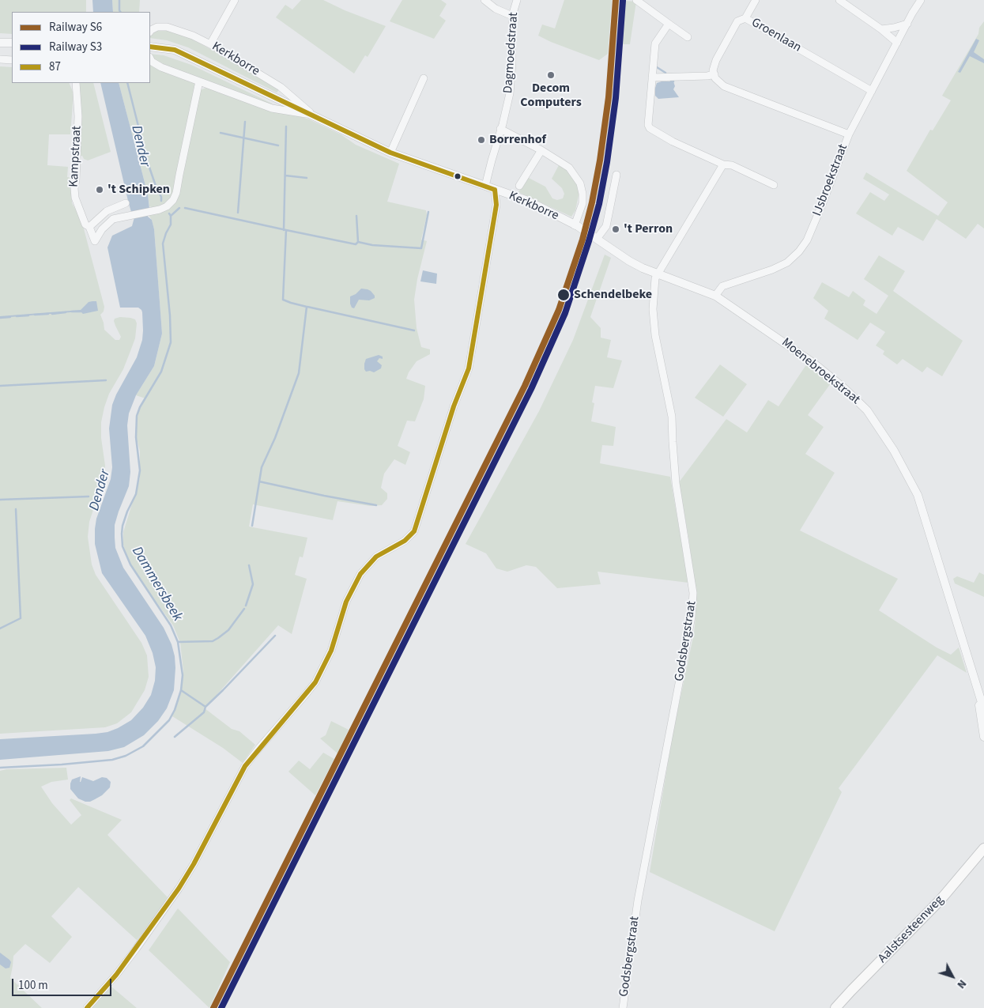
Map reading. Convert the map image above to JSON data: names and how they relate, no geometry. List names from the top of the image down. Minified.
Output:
{"streets":{"main road":["Aalstsesteenweg"],"street":["Groenlaan","Dagmoedstraat","Kerkborre","Kampstraat","IJsbroekstraat","Moenebroekstraat","Godsbergstraat"]},"crossings":[["Groenlaan","IJsbroekstraat"],["Dagmoedstraat","Kerkborre"],["Kerkborre","Kampstraat"],["Kerkborre","Moenebroekstraat"],["IJsbroekstraat","Moenebroekstraat"],["Moenebroekstraat","Godsbergstraat"]],"water":["Dender","Dammersbeek"],"places":["Decom Computers","Borrenhof","'t Schipken","'t Perron","Schendelbeke"],"lines":["rail line S6","rail line S3","transit line 87"],"legend":["Railway S6","Railway S3","87"],"scale_bar":"100 m","north":"bottom right"}
